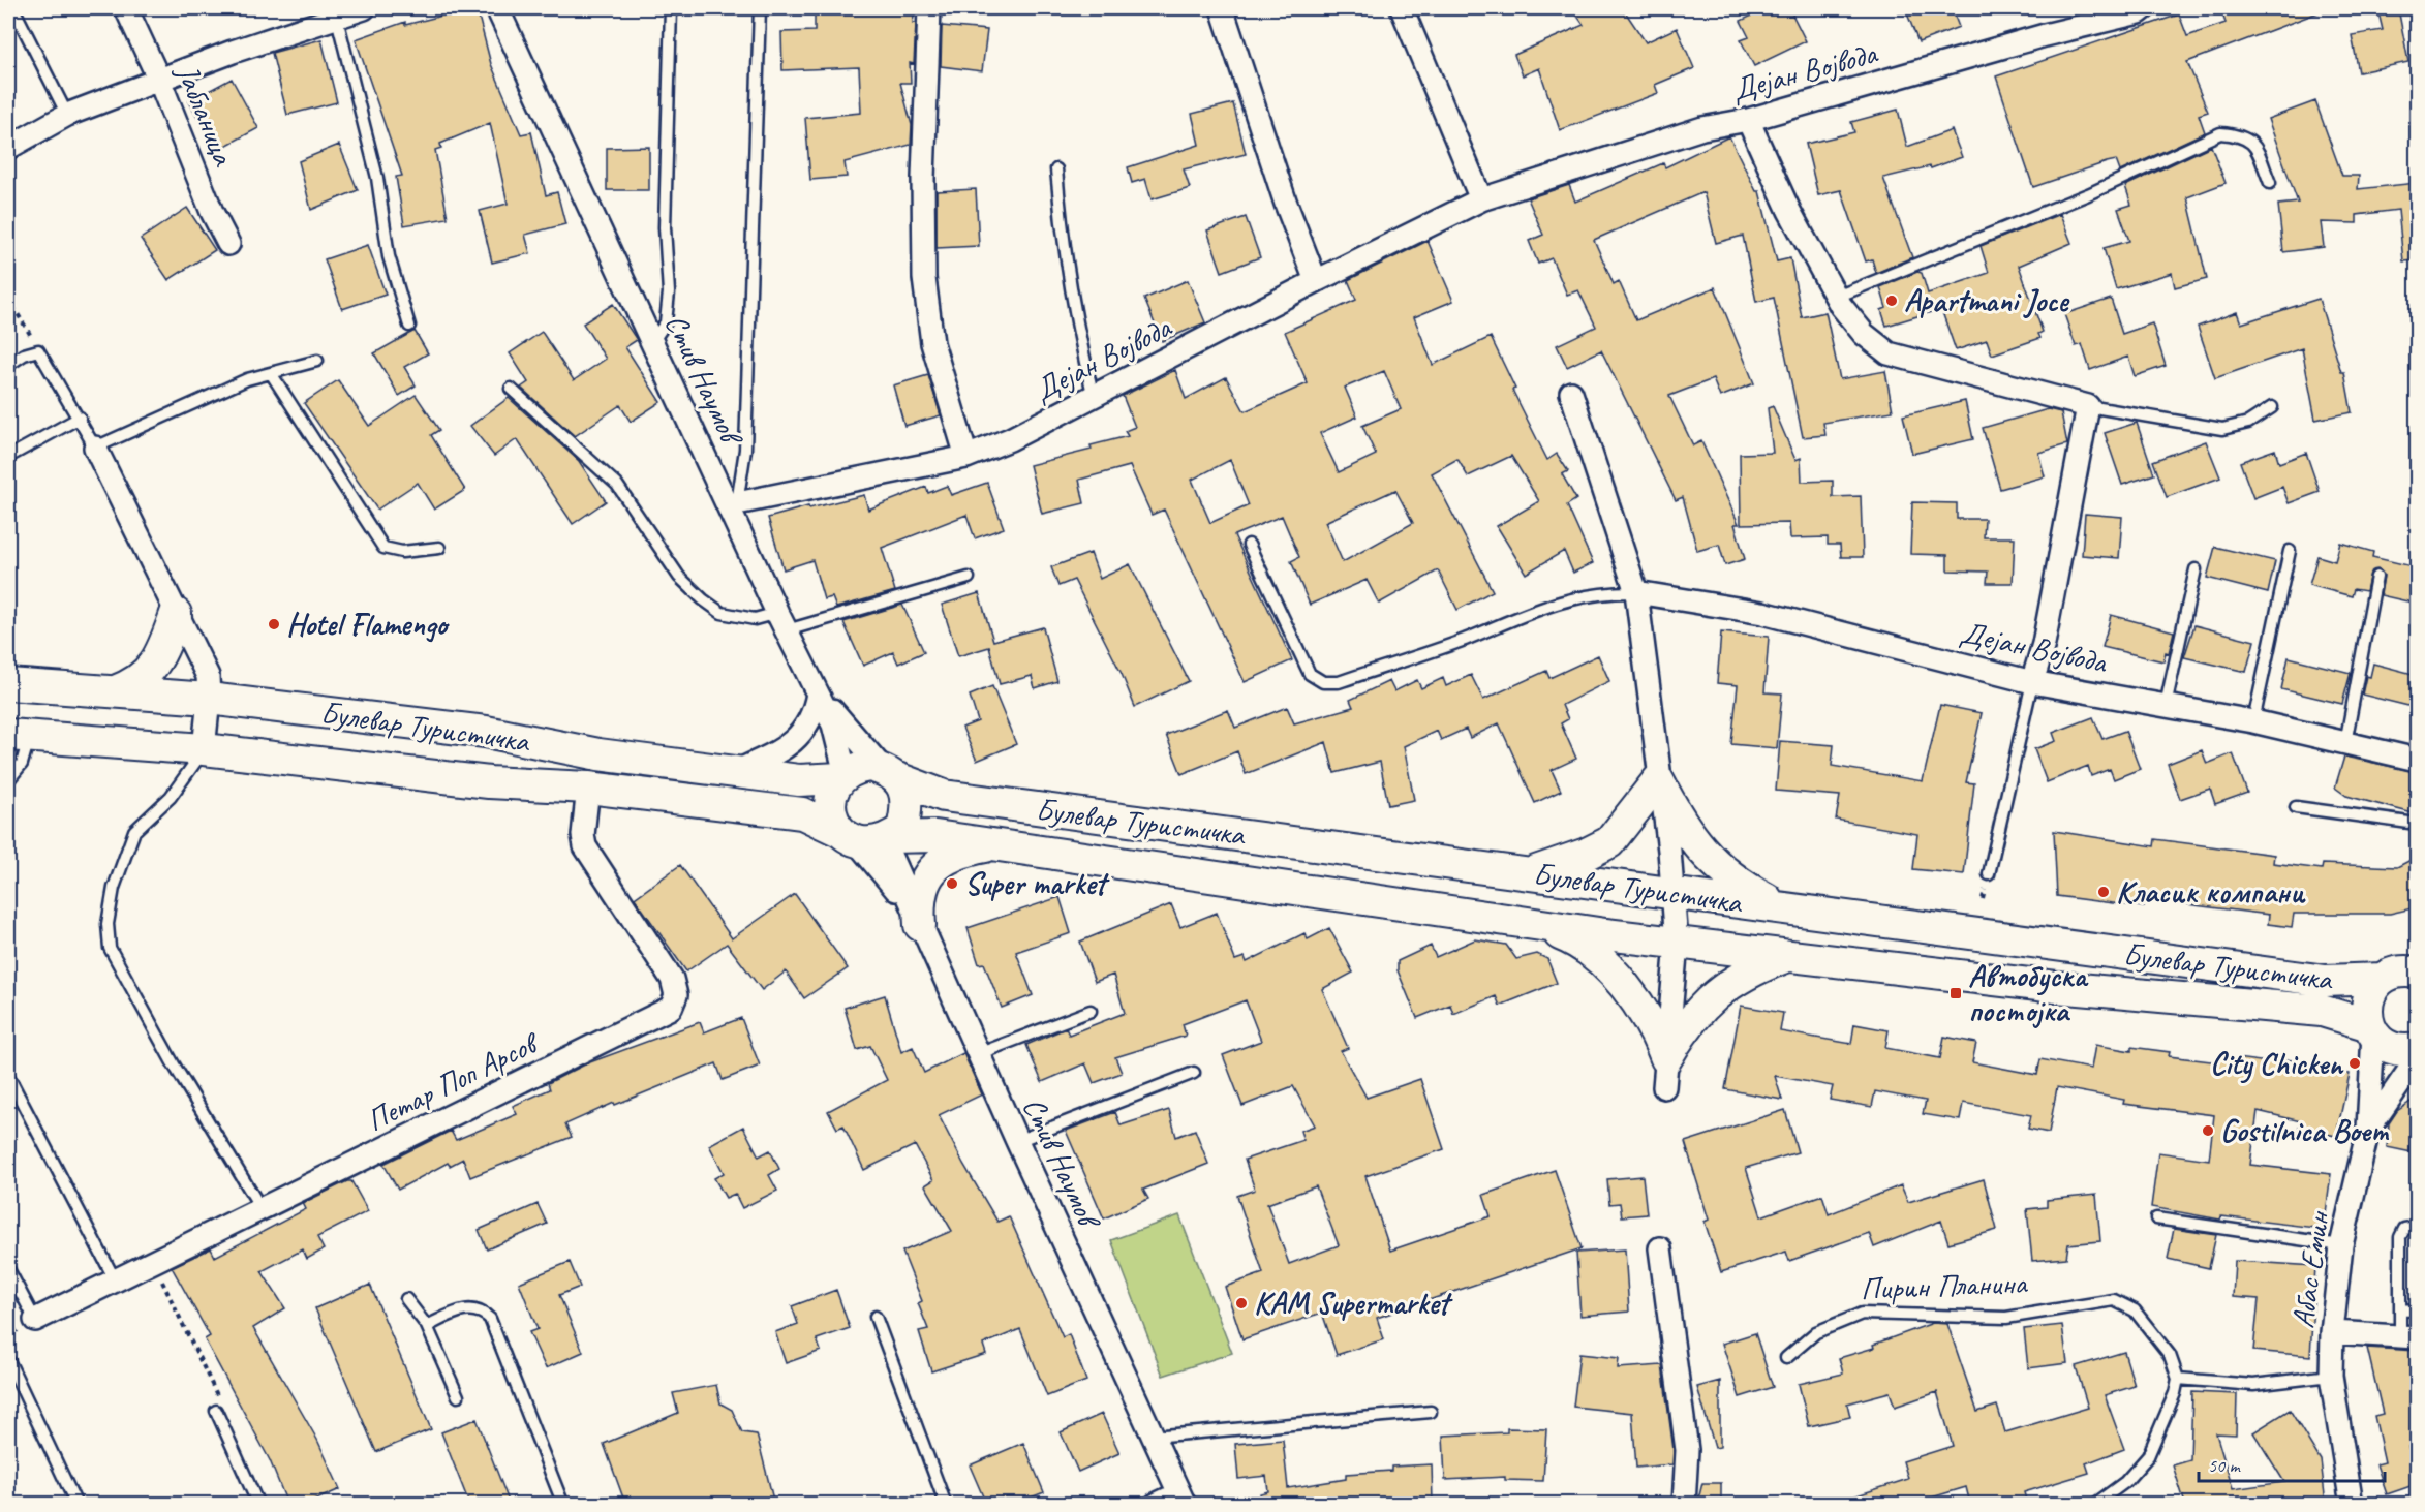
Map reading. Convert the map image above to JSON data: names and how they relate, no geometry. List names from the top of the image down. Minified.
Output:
{"streets":{"main road":["Булевар Туристичка"],"street":["Дејан Војвода","Јабланица","Стив Наумов","Петар Поп Арсов","Абас Емин"],"lane":["Пирин Планина"]},"crossings":[["Дејан Војвода","Стив Наумов"],["Стив Наумов","Булевар Туристичка"],["Булевар Туристичка","Петар Поп Арсов"]],"places":{"other":["Apartmani Joce","Hotel Flamengo","Super market","Класик компани","City Chicken","Gostilnica Boem","KAM Supermarket"],"transit":["Автобуска постојка"]},"scale_bar":"50 m"}
